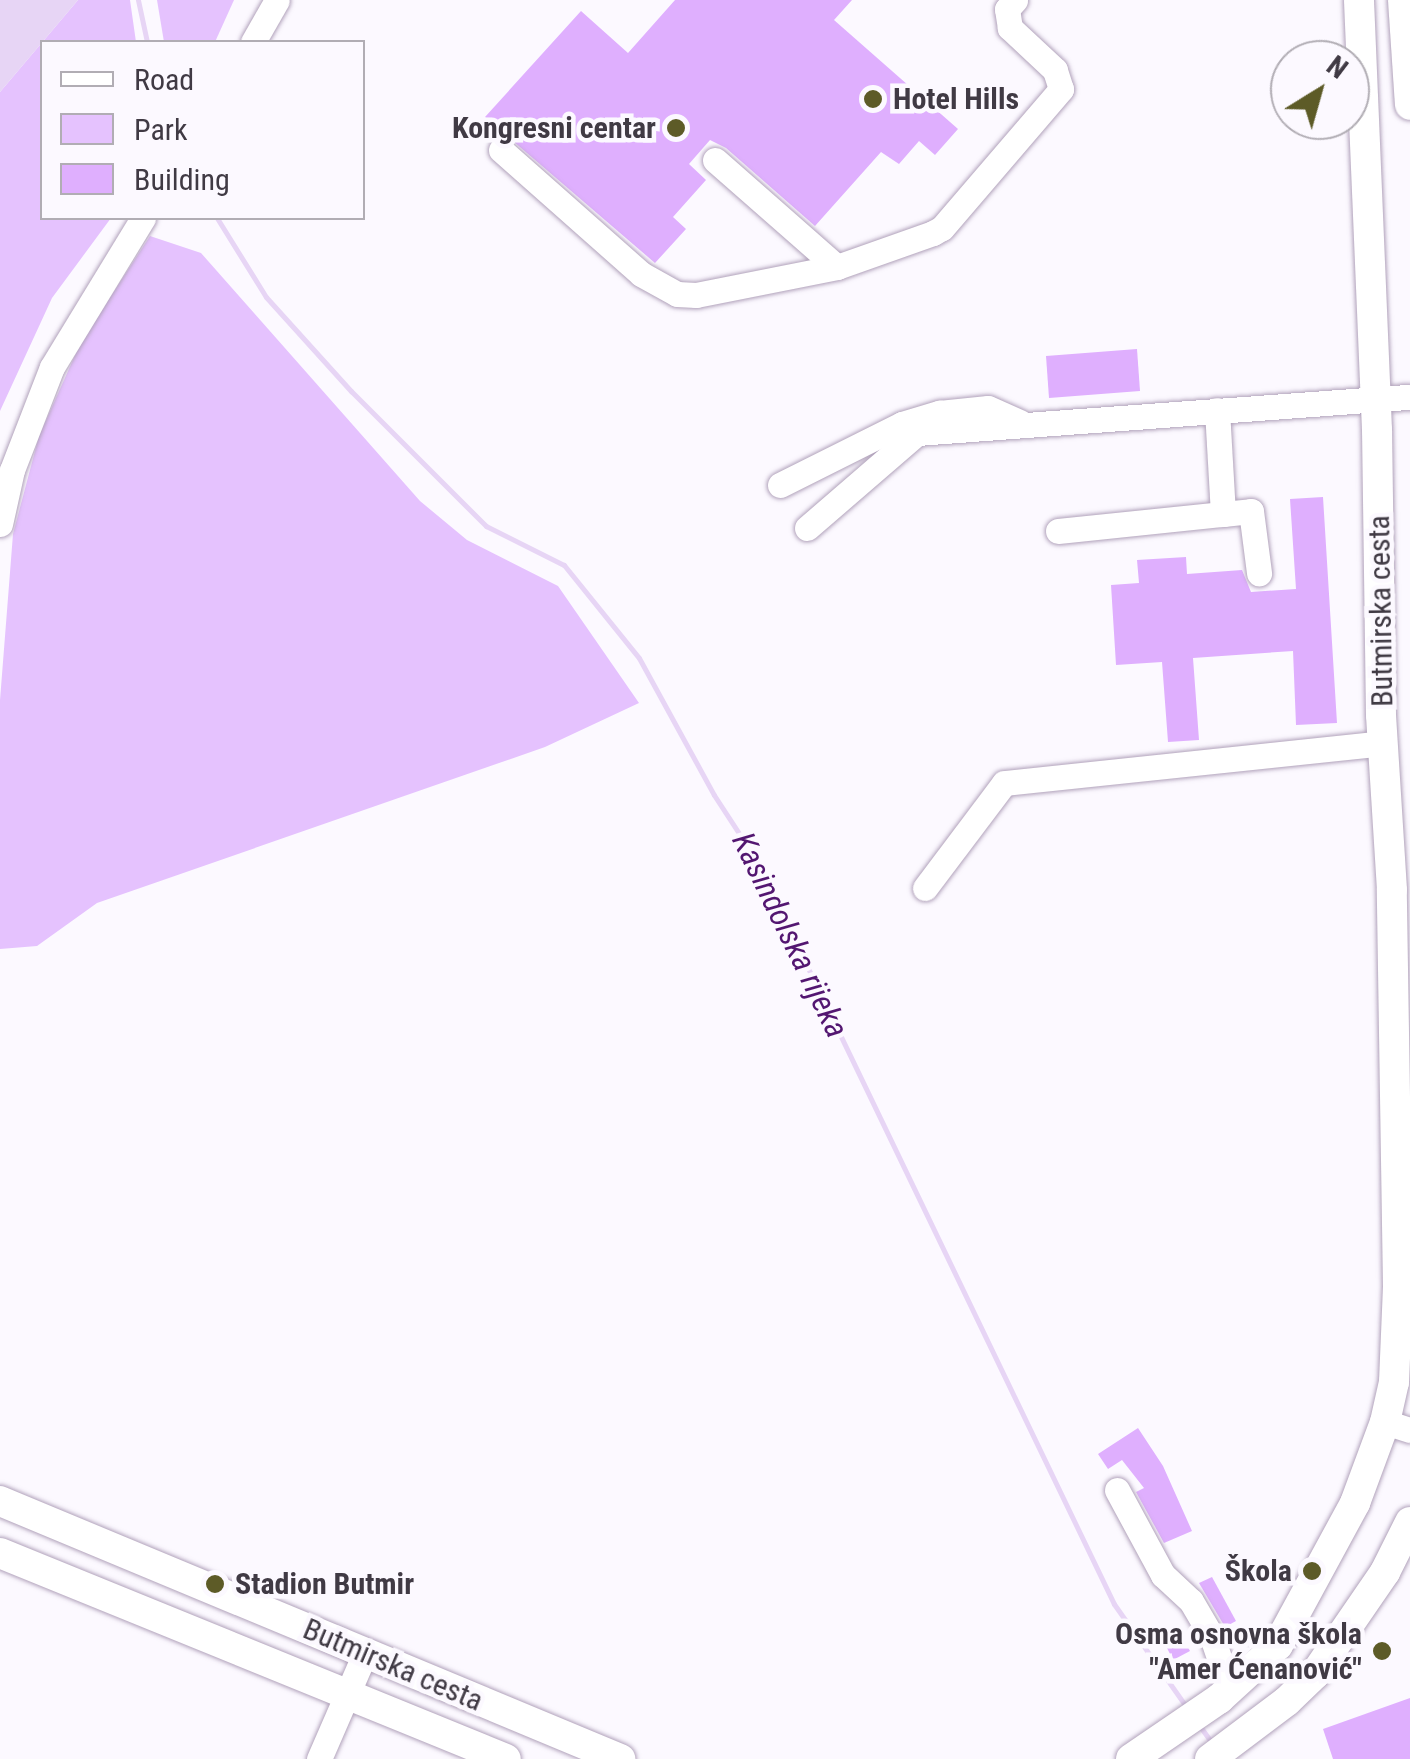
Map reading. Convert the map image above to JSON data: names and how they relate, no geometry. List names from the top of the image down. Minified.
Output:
{"streets":{"main road":["Butmirska cesta"]},"water":["Kasindolska rijeka"],"places":["Hotel Hills","Kongresni centar","Škola","Stadion Butmir","Osma osnovna škola \"Amer Ćenanović\""],"legend":["Road","Park","Building"],"north":"top right"}
